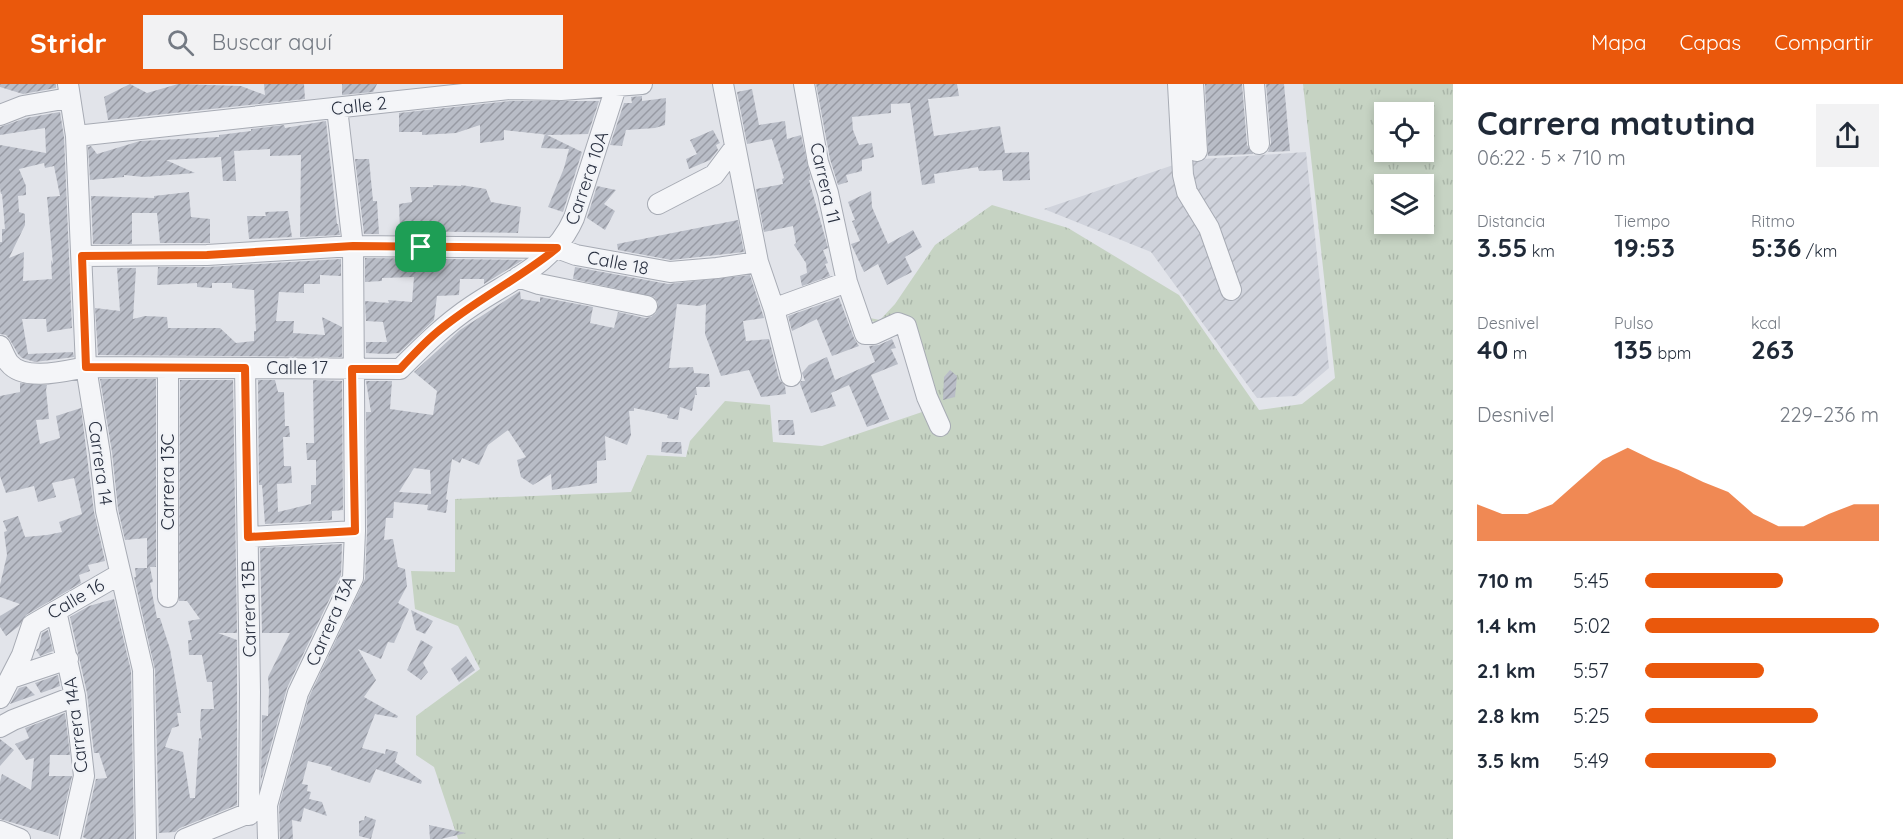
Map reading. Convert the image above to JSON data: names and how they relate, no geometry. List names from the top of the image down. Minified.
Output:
{"streets":{"street":["Calle 2","Carrera 10A","Carrera 11","Calle 18","Calle 17","Carrera 14","Carrera 13C","Calle 16","Carrera 13B","Carrera 13A","Carrera 14A"]},"crossings":[["Calle 2","Carrera 10A"],["Calle 2","Carrera 14"],["Calle 2","Carrera 13A"],["Carrera 10A","Calle 18"],["Carrera 10A","Calle 17"],["Calle 18","Carrera 14"],["Calle 18","Carrera 13A"],["Calle 17","Carrera 14"],["Calle 17","Carrera 13C"],["Calle 17","Carrera 13B"],["Calle 17","Carrera 13A"],["Carrera 14","Calle 16"],["Calle 16","Carrera 14A"]],"page":{"header":"Stridr","search":"Buscar aquí","nav":["Mapa","Capas","Compartir"],"heading":["Carrera matutina","06:22 · 5 × 710 m"],"stats":[["Distancia","3.55 km"],["Tiempo","19:53"],["Ritmo","5:36 /km"],["Desnivel","40 m"],["Pulso","135 bpm"],["kcal","263"]],"chart":["Desnivel","229–236 m"],"list":[{"name":"710 m","note":"5:45"},{"name":"1.4 km","note":"5:02"},{"name":"2.1 km","note":"5:57"},{"name":"2.8 km","note":"5:25"},{"name":"3.5 km","note":"5:49"}]}}
